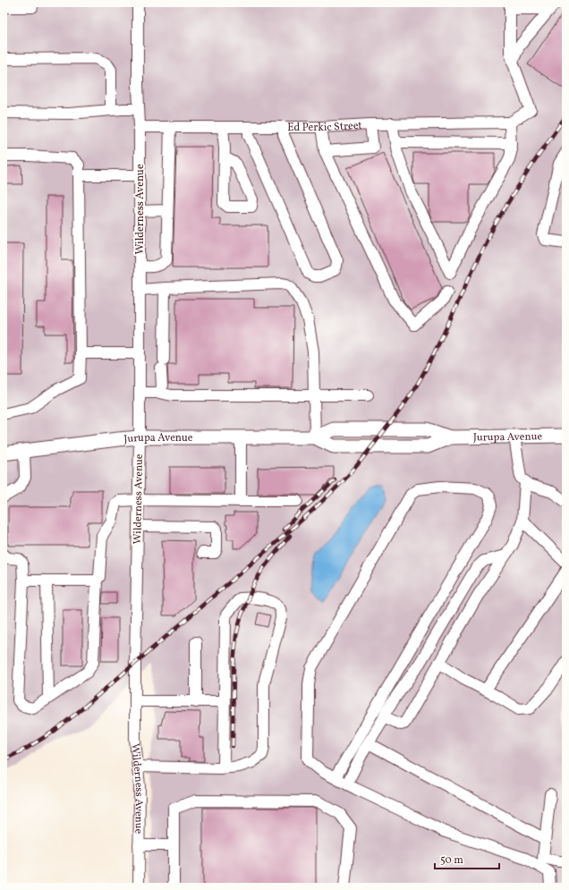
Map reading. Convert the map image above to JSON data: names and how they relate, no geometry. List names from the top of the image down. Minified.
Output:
{"streets":{"main road":["Jurupa Avenue"],"street":["Ed Perkic Street","Wilderness Avenue"]},"crossings":[["Ed Perkic Street","Wilderness Avenue"],["Wilderness Avenue","Jurupa Avenue"]],"scale_bar":"50 m"}
